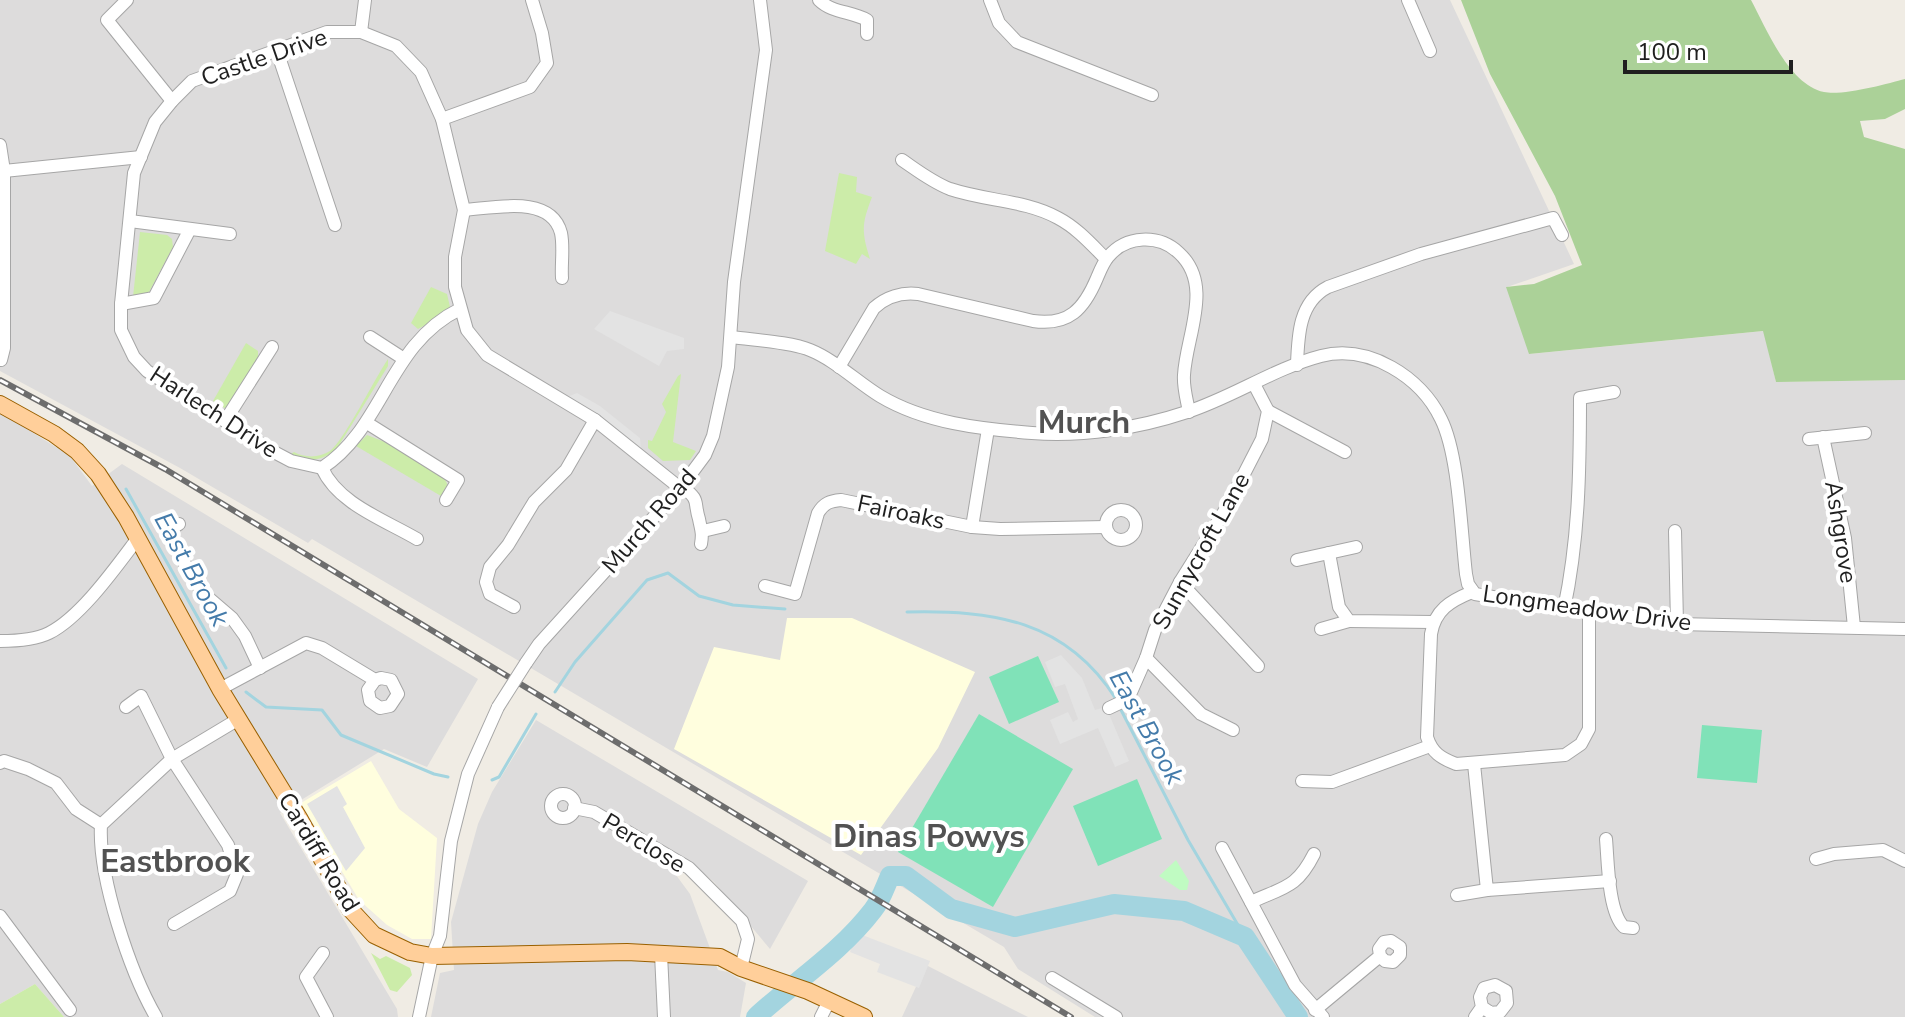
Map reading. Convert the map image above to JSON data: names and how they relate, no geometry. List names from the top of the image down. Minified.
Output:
{"streets":{"main road":["Cardiff Road"],"street":["Castle Drive","Harlech Drive","Fairoaks","Murch Road","Ashgrove","Sunnycroft Lane","Longmeadow Drive","Perclose"]},"crossings":[["Castle Drive","Harlech Drive"],["Castle Drive","Murch Road"],["Murch Road","Longmeadow Drive"],["Murch Road","Cardiff Road"],["Ashgrove","Longmeadow Drive"],["Perclose","Cardiff Road"]],"districts":["Murch","Dinas Powys","Eastbrook"],"water":["East Brook"],"scale_bar":"100 m"}
